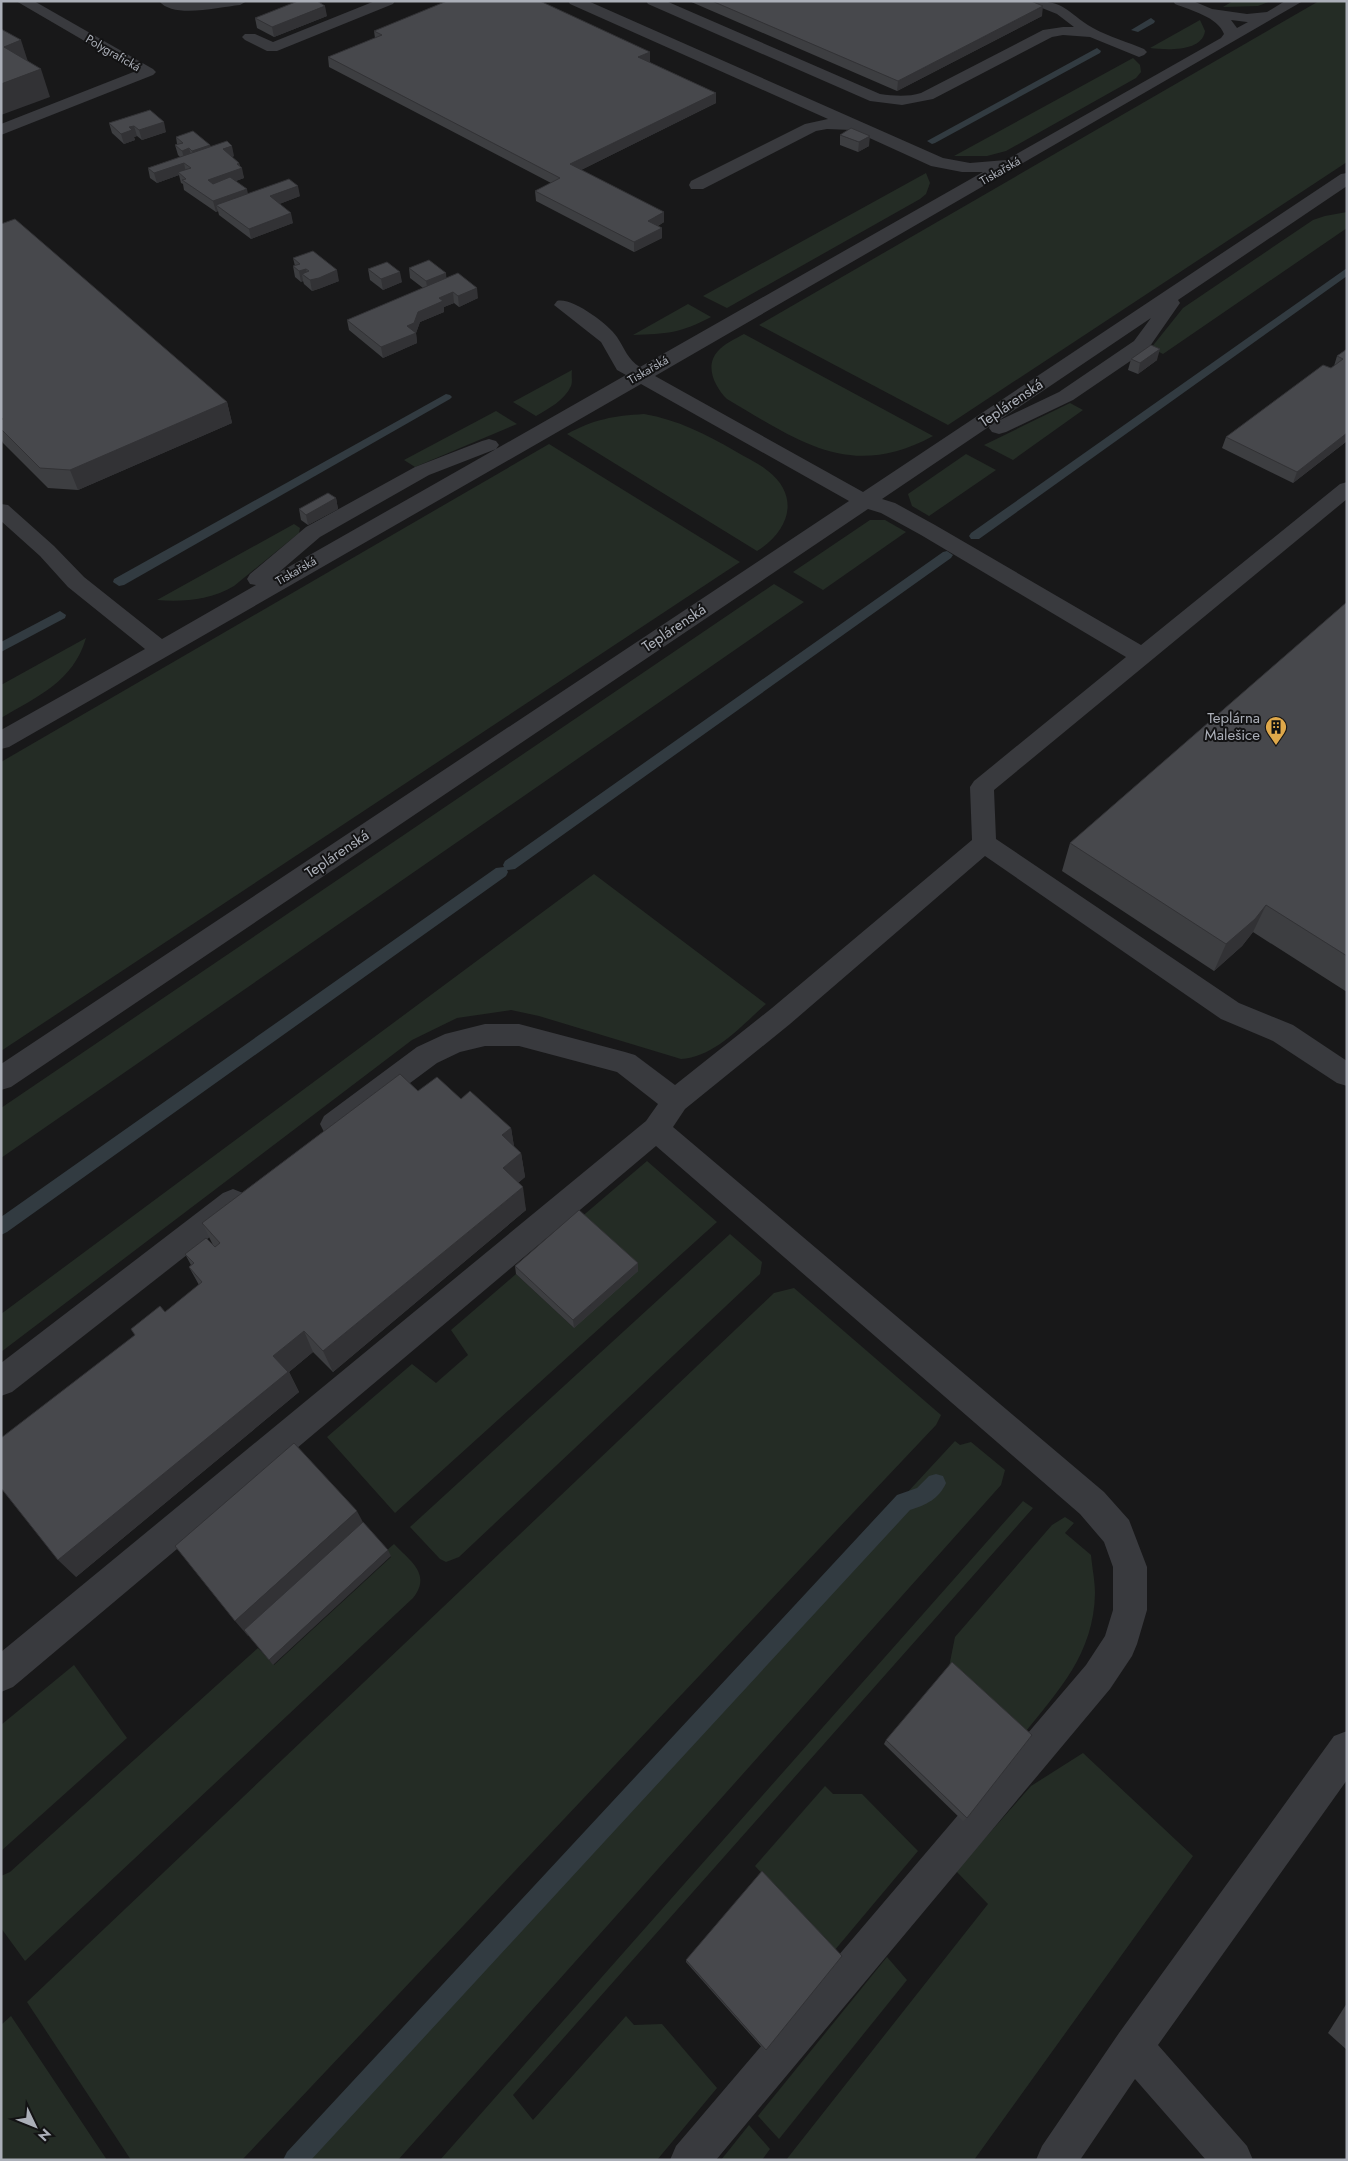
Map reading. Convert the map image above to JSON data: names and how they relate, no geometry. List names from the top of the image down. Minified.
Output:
{"streets":{"street":["Polygrafická","Tiskařská","Teplárenská"]},"places":{"building":["Teplárna Malešice"]},"north":"bottom right"}
